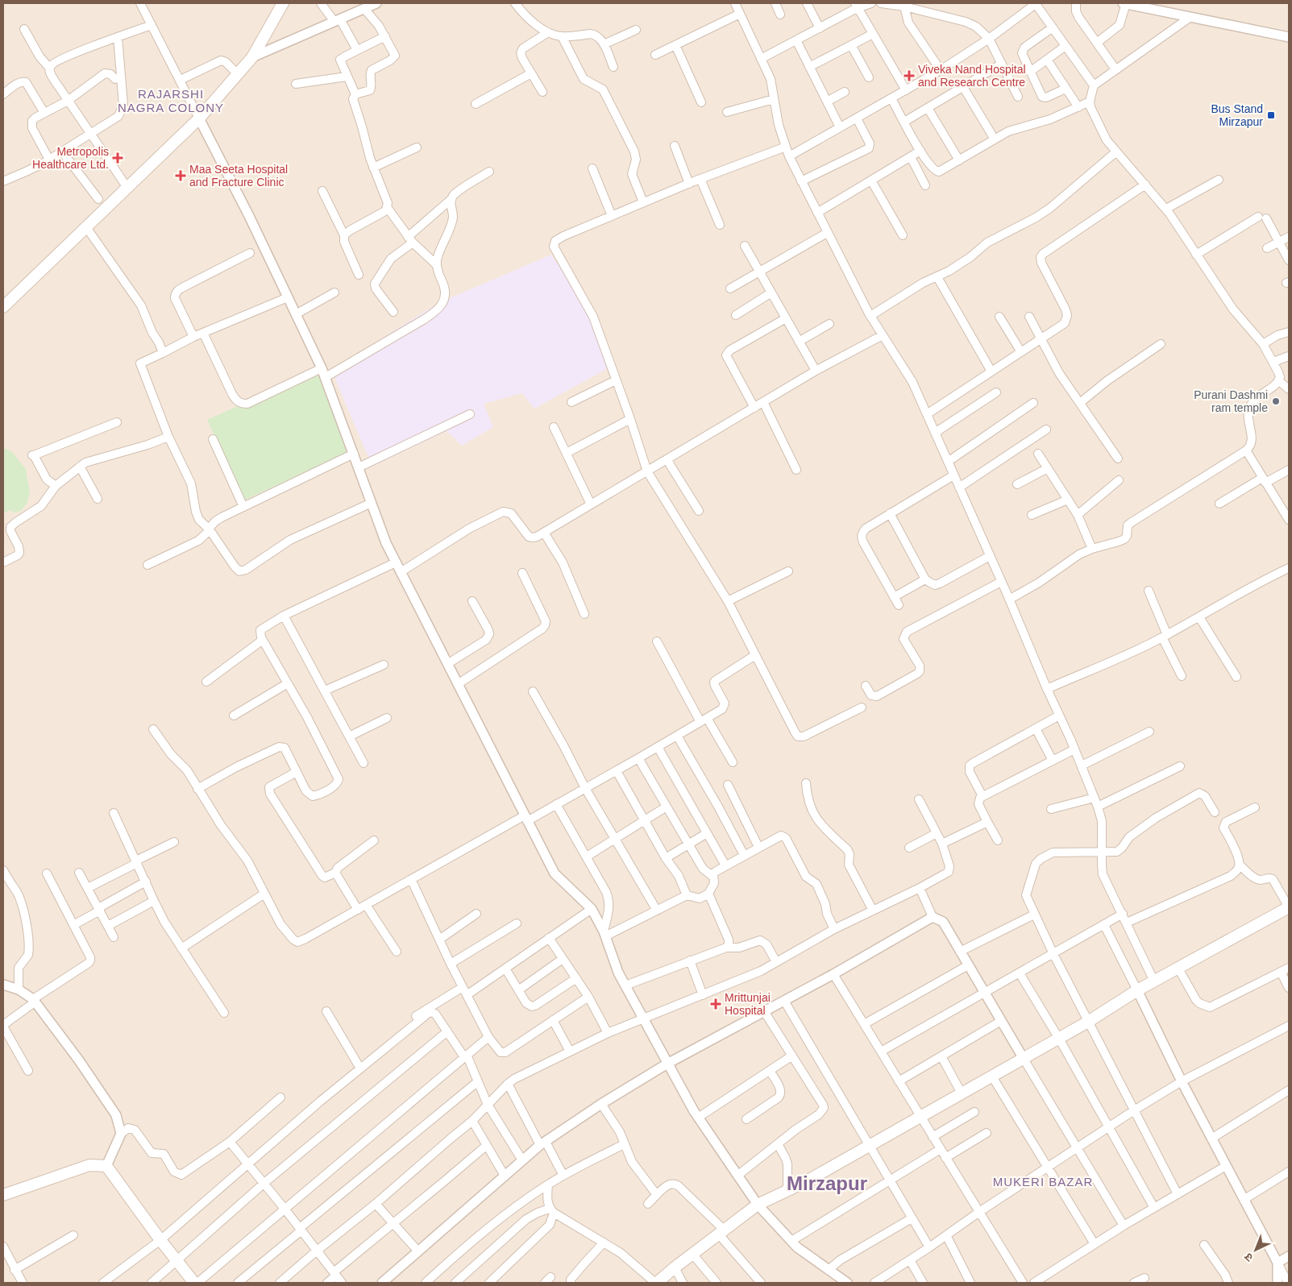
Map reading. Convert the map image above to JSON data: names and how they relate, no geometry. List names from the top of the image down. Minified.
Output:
{"districts":["RAJARSHI NAGRA COLONY","MUKERI BAZAR","Mirzapur"],"places":{"health":["Viveka Nand Hospital and Research Centre","Metropolis Healthcare Ltd.","Maa Seeta Hospital and Fracture Clinic","Mrittunjai Hospital"],"transit":["Bus Stand Mirzapur"],"other":["Purani Dashmi ram temple"]},"north":"bottom left"}
